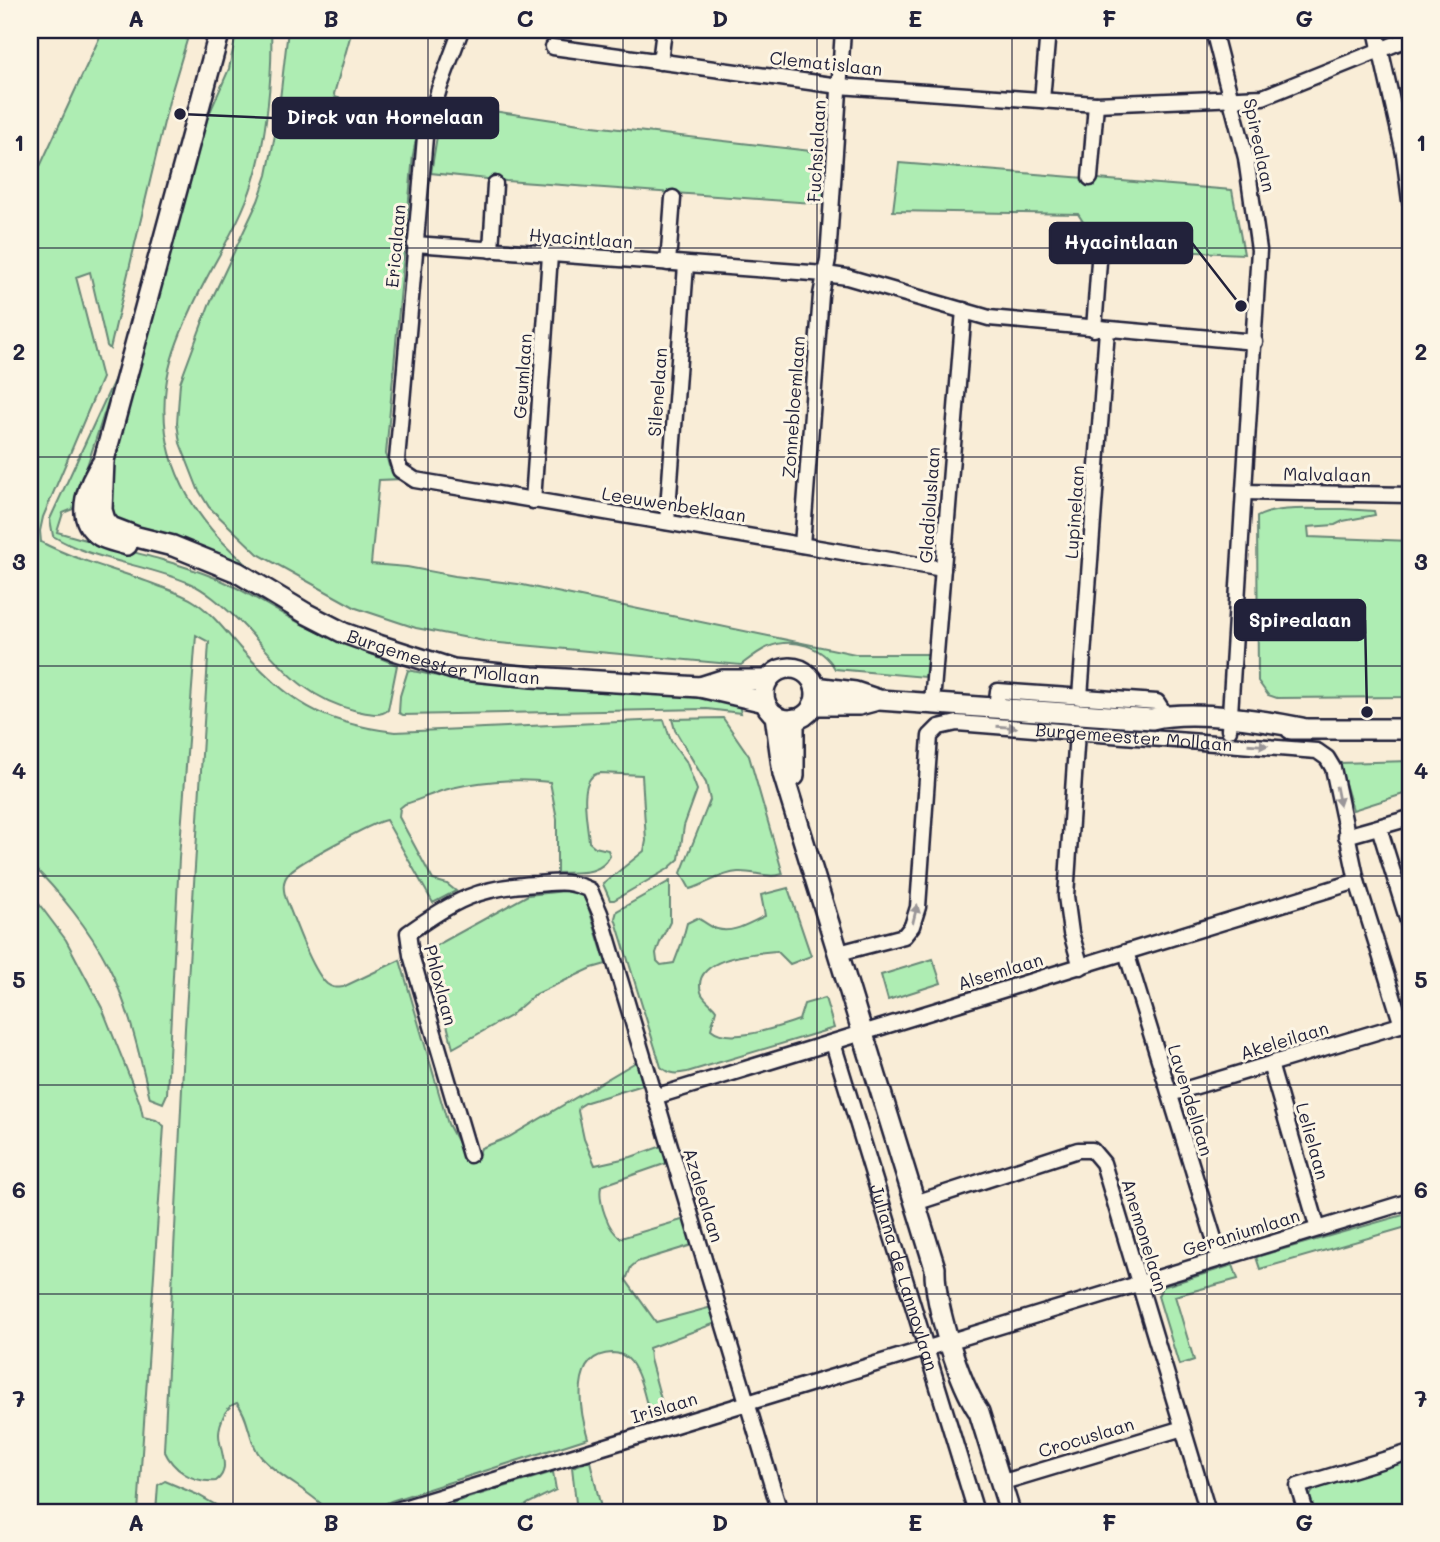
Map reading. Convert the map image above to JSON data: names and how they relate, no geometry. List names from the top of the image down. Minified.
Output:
{"streets":{"main road":["Burgemeester Mollaan","Juliana de Lannoylaan"],"street":["Clematislaan","Spirealaan","Fuchsialaan","Hyacintlaan","Ericalaan","Geumlaan","Silenelaan","Zonnebloemlaan","Malvalaan","Leeuwenbeklaan","Gladioluslaan","Lupinelaan","Alsemlaan","Phloxlaan","Akeleilaan","Lavendellaan","Lelielaan","Azalealaan","Geraniumlaan","Anemonelaan","Irislaan","Crocuslaan"]},"crossings":[["Clematislaan","Spirealaan"],["Clematislaan","Fuchsialaan"],["Spirealaan","Hyacintlaan"],["Spirealaan","Malvalaan"],["Spirealaan","Burgemeester Mollaan"],["Fuchsialaan","Hyacintlaan"],["Fuchsialaan","Zonnebloemlaan"],["Hyacintlaan","Ericalaan"],["Hyacintlaan","Geumlaan"],["Hyacintlaan","Silenelaan"],["Hyacintlaan","Zonnebloemlaan"],["Hyacintlaan","Gladioluslaan"],["Hyacintlaan","Lupinelaan"],["Ericalaan","Leeuwenbeklaan"],["Geumlaan","Leeuwenbeklaan"],["Silenelaan","Leeuwenbeklaan"],["Zonnebloemlaan","Leeuwenbeklaan"],["Leeuwenbeklaan","Gladioluslaan"],["Gladioluslaan","Burgemeester Mollaan"],["Lupinelaan","Burgemeester Mollaan"],["Burgemeester Mollaan","Juliana de Lannoylaan"],["Alsemlaan","Lavendellaan"],["Alsemlaan","Azalealaan"],["Alsemlaan","Juliana de Lannoylaan"],["Phloxlaan","Azalealaan"],["Akeleilaan","Lavendellaan"],["Akeleilaan","Lelielaan"],["Lavendellaan","Geraniumlaan"],["Lelielaan","Geraniumlaan"],["Azalealaan","Irislaan"],["Geraniumlaan","Anemonelaan"],["Geraniumlaan","Juliana de Lannoylaan"],["Geraniumlaan","Irislaan"],["Anemonelaan","Juliana de Lannoylaan"],["Anemonelaan","Crocuslaan"],["Juliana de Lannoylaan","Irislaan"],["Juliana de Lannoylaan","Crocuslaan"]],"places":["Dirck van Hornelaan","Hyacintlaan","Spirealaan"],"grid":{"columns":["A","B","C","D","E","F","G"],"rows":["1","2","3","4","5","6","7"]}}
